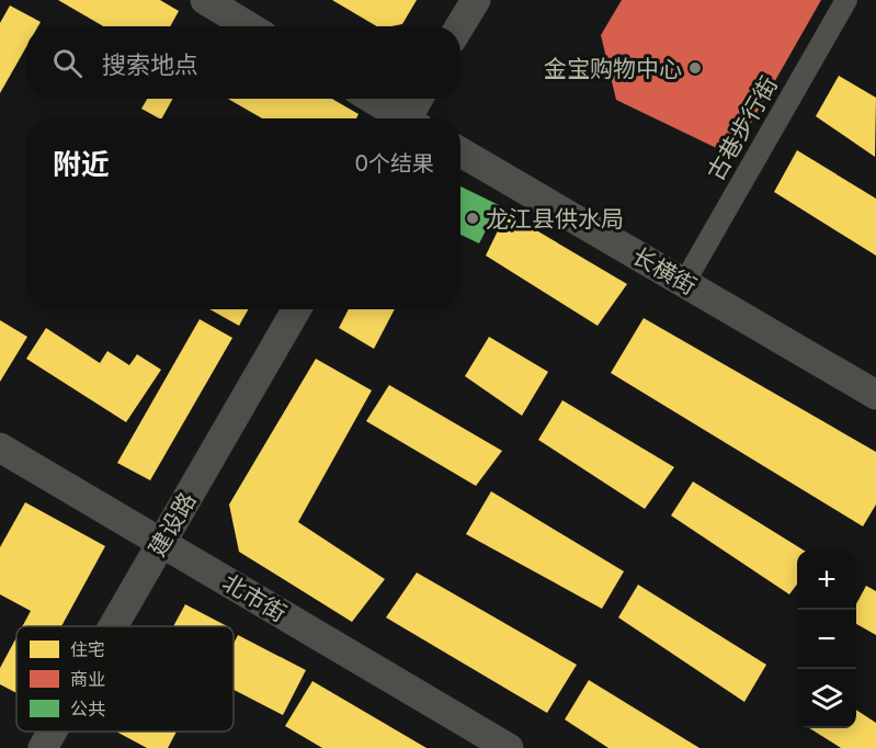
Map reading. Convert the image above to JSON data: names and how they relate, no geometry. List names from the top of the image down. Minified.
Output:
{"streets":{"street":["古巷步行街","长横街","建设路","北市街"]},"crossings":[["古巷步行街","长横街"],["建设路","北市街"]],"places":["金宝购物中心","龙江县供水局"],"legend":["住宅","商业","公共"],"page":{"search":"搜索地点","heading":["附近","0个结果"],"map_buttons":["+","−"]}}
